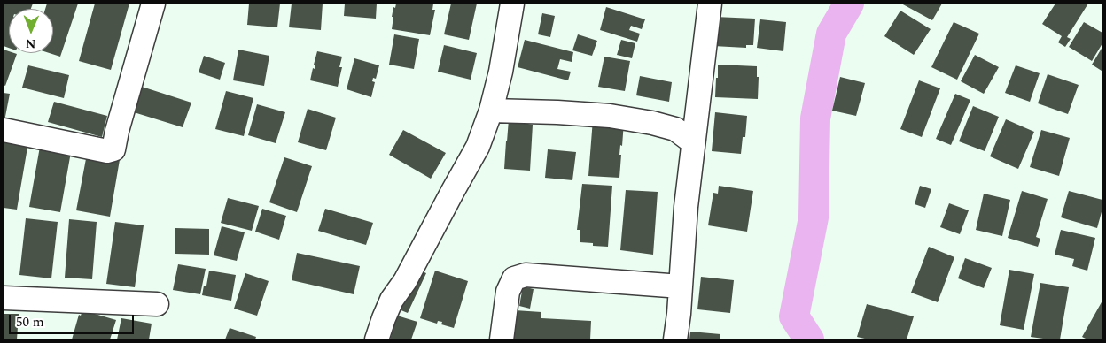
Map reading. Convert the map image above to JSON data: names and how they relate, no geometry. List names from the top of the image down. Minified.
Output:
{"scale_bar":"50 m","north":"bottom"}
